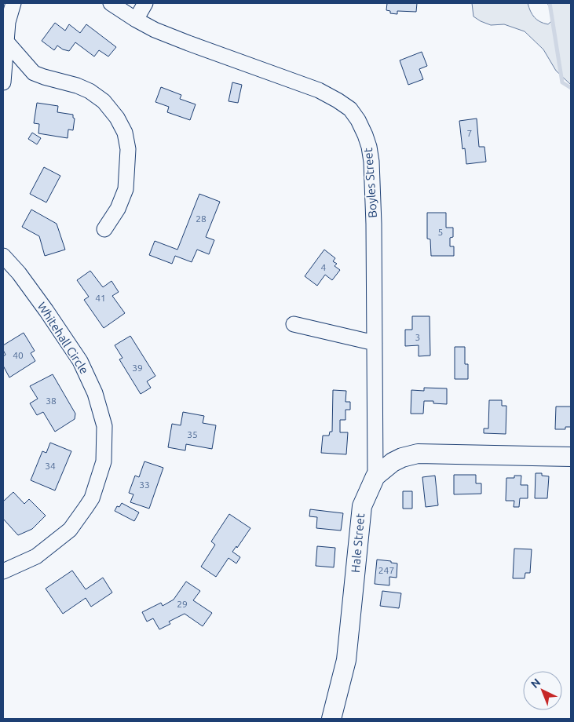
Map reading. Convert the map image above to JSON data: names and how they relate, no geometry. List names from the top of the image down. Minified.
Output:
{"streets":{"main road":["Hale Street"],"street":["Boyles Street","Whitehall Circle"]},"crossings":[["Boyles Street","Hale Street"]],"house_numbers":["7","28","5","4","41","3","40","39","38","35","34","33","247","29"],"north":"top left"}
